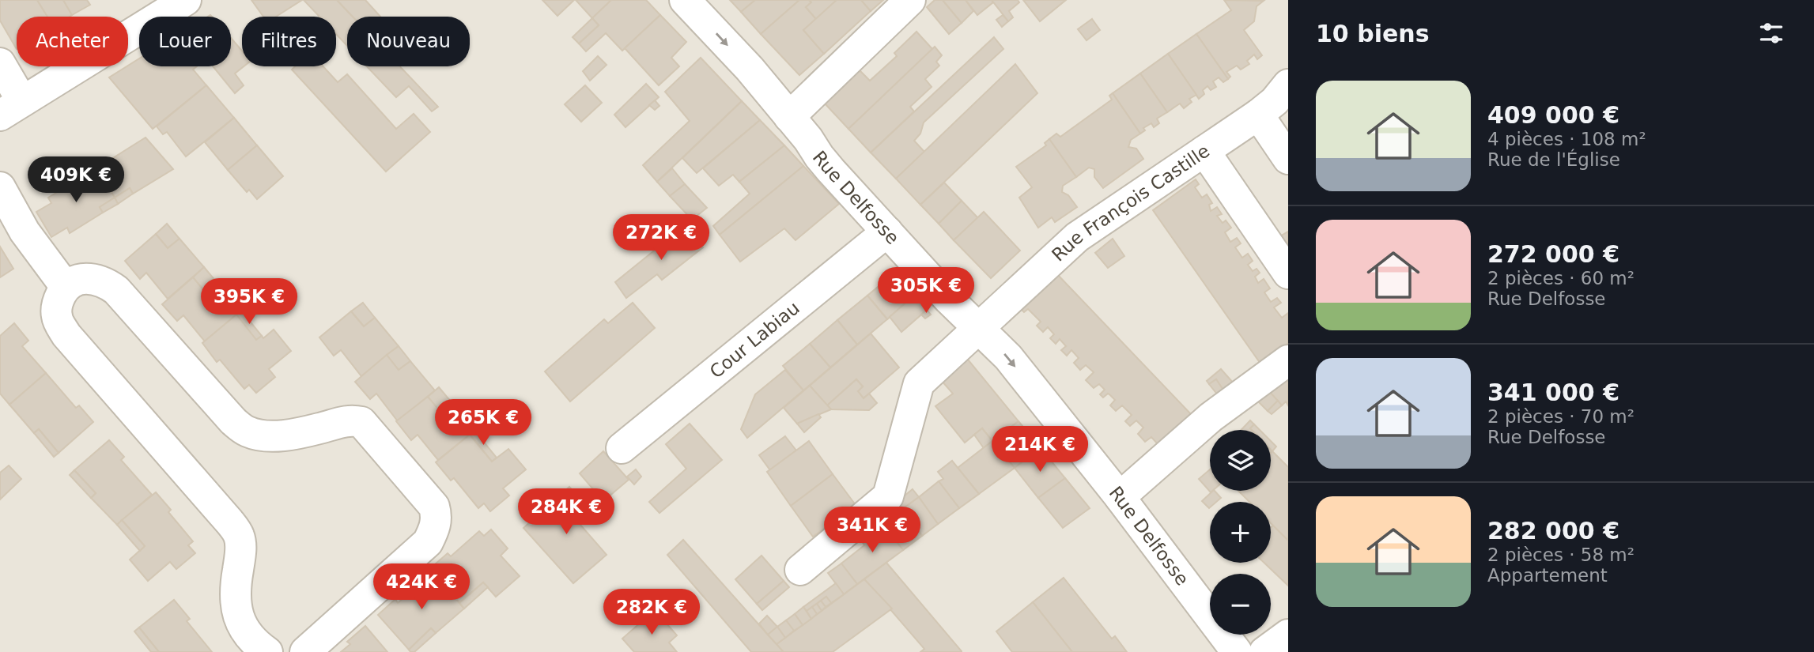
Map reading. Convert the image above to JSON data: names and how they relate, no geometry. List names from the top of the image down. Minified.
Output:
{"streets":{"street":["Rue Delfosse","Rue François Castille","Cour Labiau"]},"crossings":[["Rue Delfosse","Rue François Castille"],["Rue Delfosse","Cour Labiau"]],"one_way":["Rue Delfosse"],"page":{"heading":"10 biens","chip":["Acheter","Louer","Filtres","Nouveau"],"list":[{"name":"409 000 €","note":"4 pièces · 108 m² · Rue de l'Église"},{"name":"272 000 €","note":"2 pièces · 60 m² · Rue Delfosse"},{"name":"341 000 €","note":"2 pièces · 70 m² · Rue Delfosse"},{"name":"282 000 €","note":"2 pièces · 58 m² · Appartement"}],"price":["409K €","272K €","305K €","395K €","265K €","214K €","284K €","341K €","424K €","282K €"],"map_buttons":["+","−"]}}
